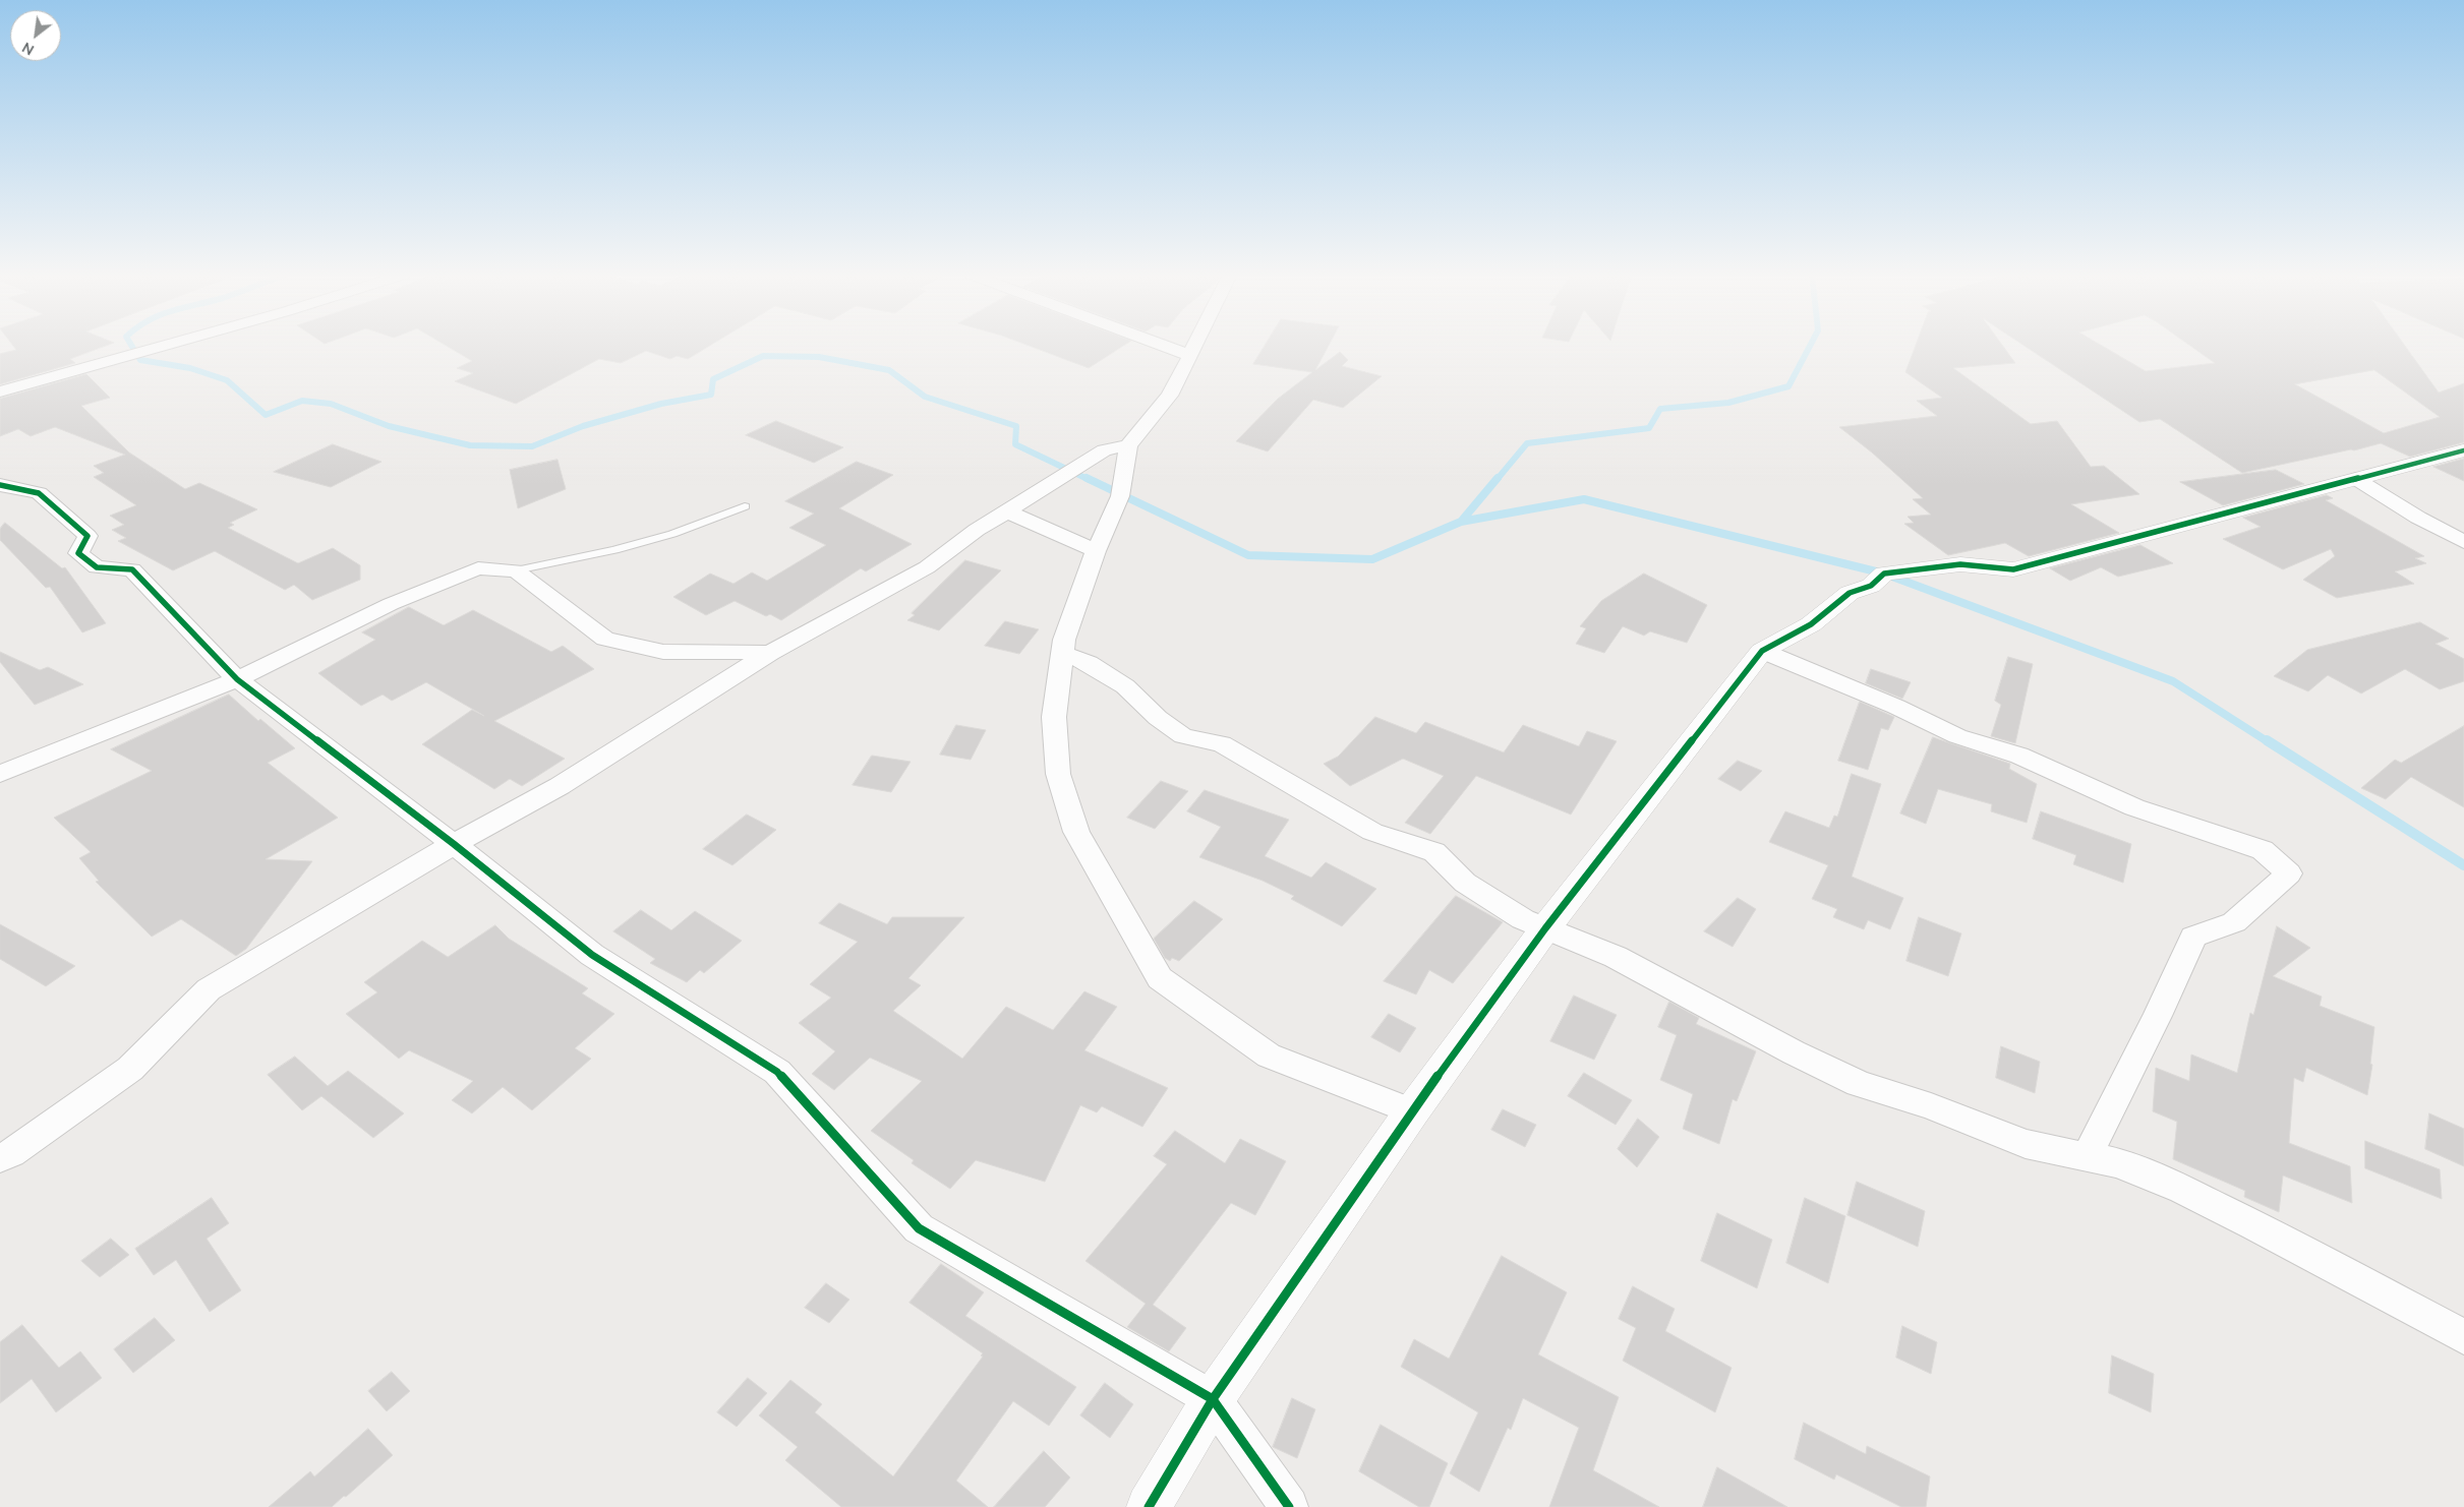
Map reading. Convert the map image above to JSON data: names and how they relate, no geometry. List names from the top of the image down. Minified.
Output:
{"north":"bottom left"}
